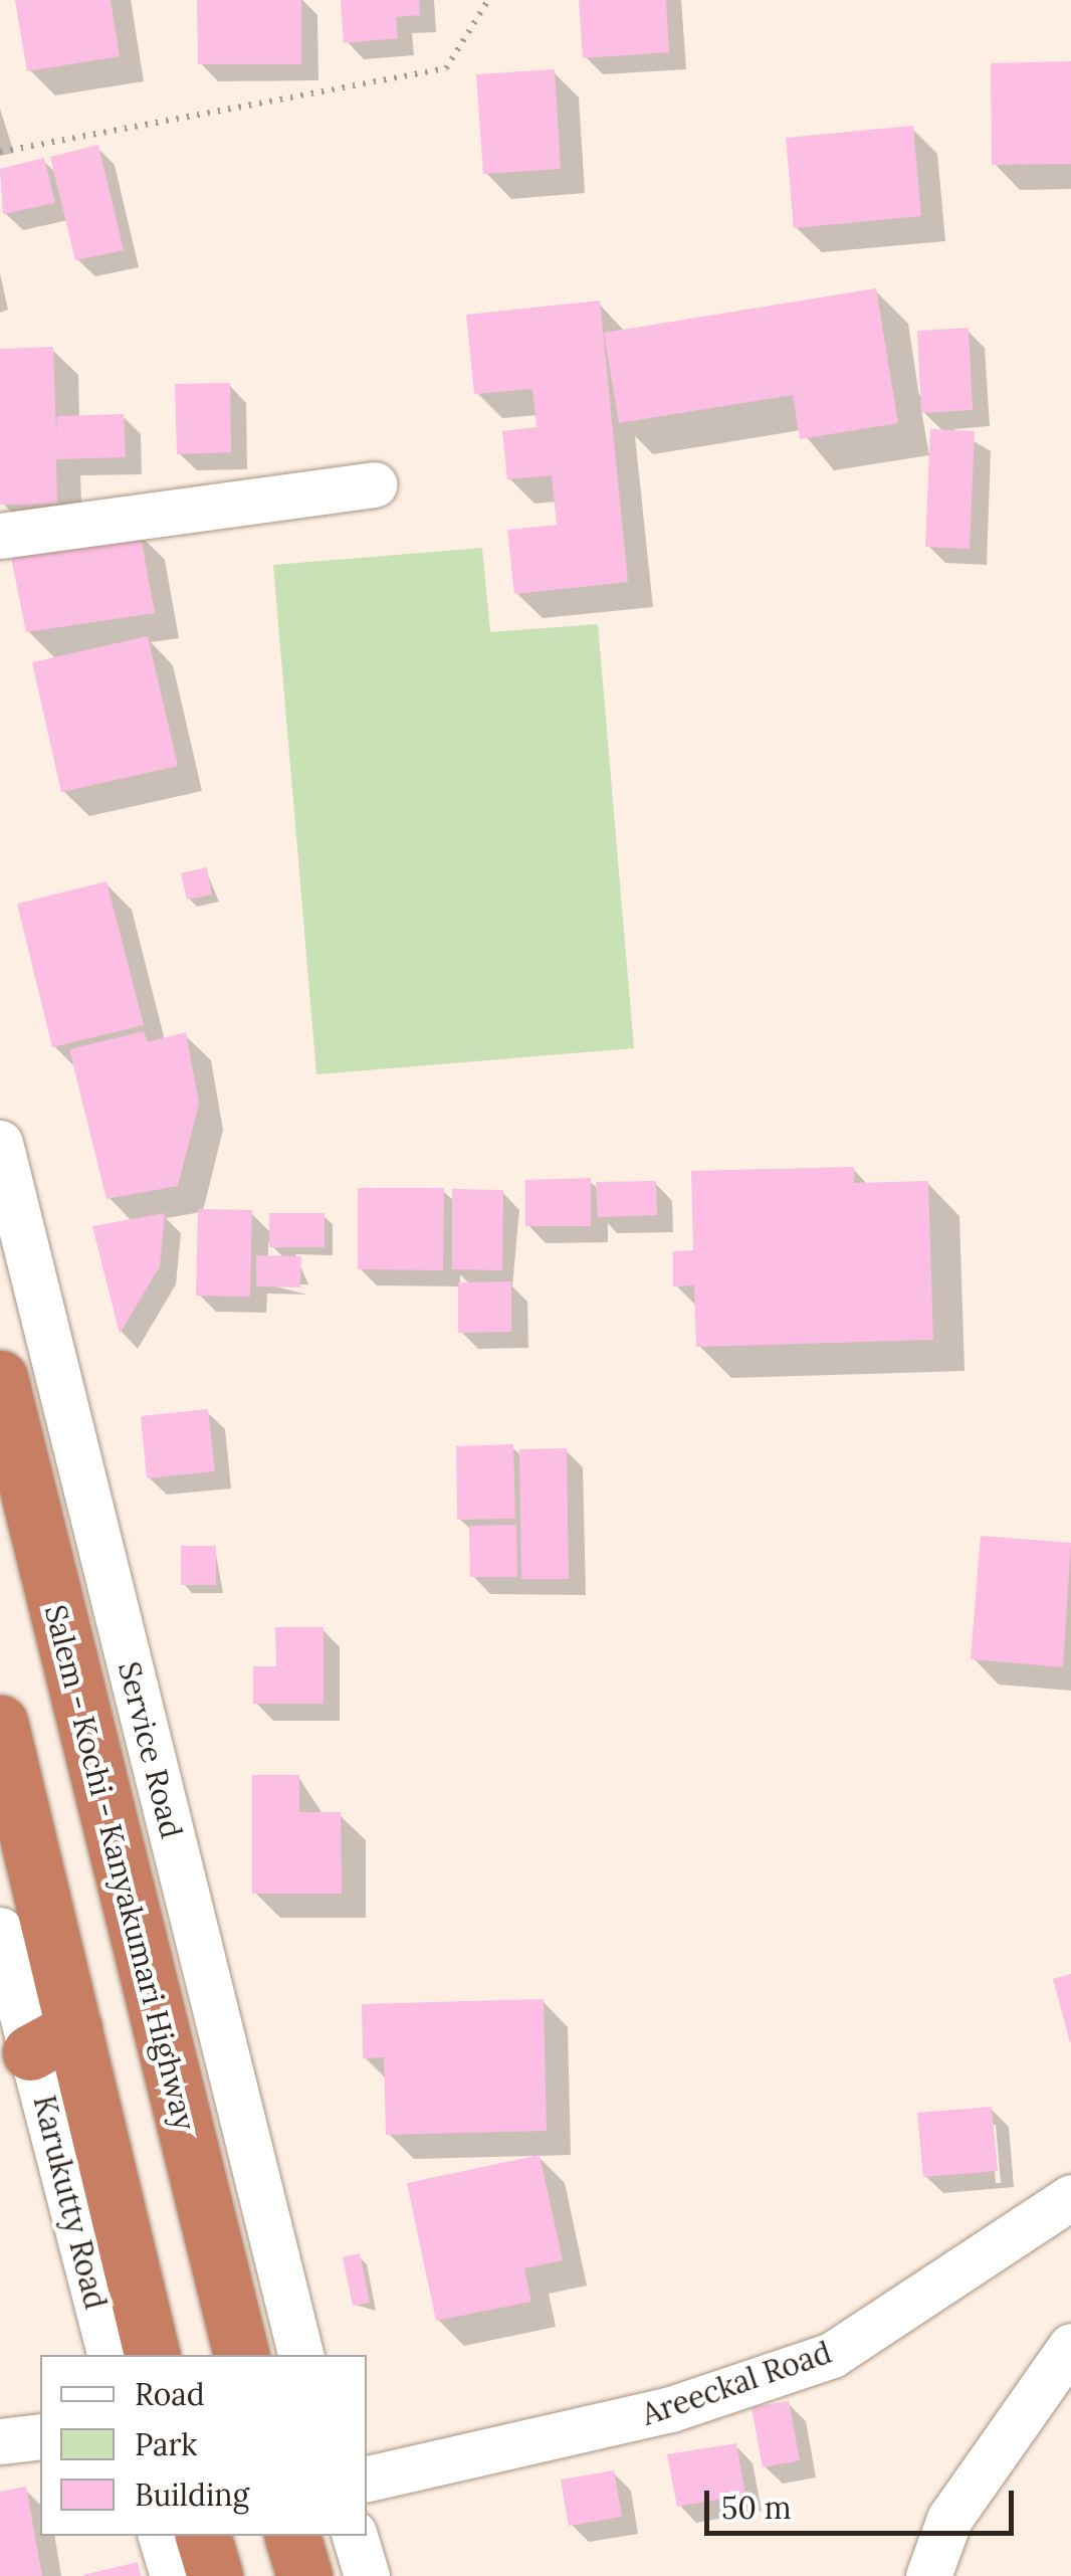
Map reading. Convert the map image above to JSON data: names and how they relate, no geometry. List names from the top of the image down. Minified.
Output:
{"streets":{"highway":["Salem - Kochi - Kanyakumari Highway"],"street":["Service Road","Karukutty Road","Areeckal Road"]},"legend":["Road","Park","Building"],"scale_bar":"50 m"}
